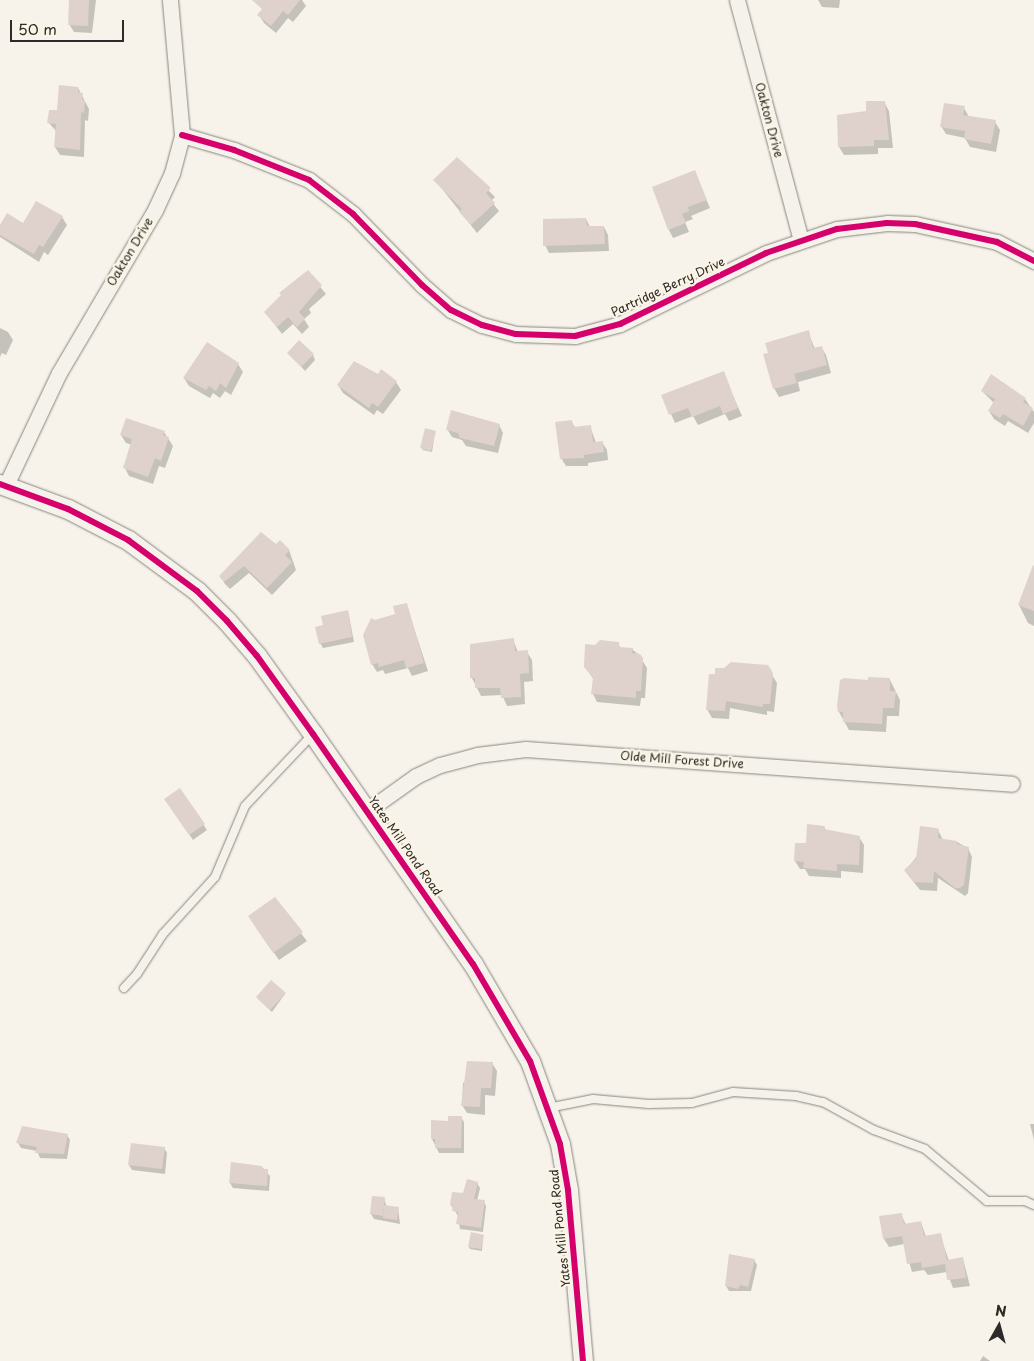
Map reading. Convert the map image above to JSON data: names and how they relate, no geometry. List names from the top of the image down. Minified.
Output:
{"streets":{"street":["Oakton Drive","Partridge Berry Drive","Olde Mill Forest Drive","Yates Mill Pond Road"]},"crossings":[["Oakton Drive","Partridge Berry Drive"],["Oakton Drive","Yates Mill Pond Road"],["Olde Mill Forest Drive","Yates Mill Pond Road"]],"scale_bar":"50 m","north":"top"}
